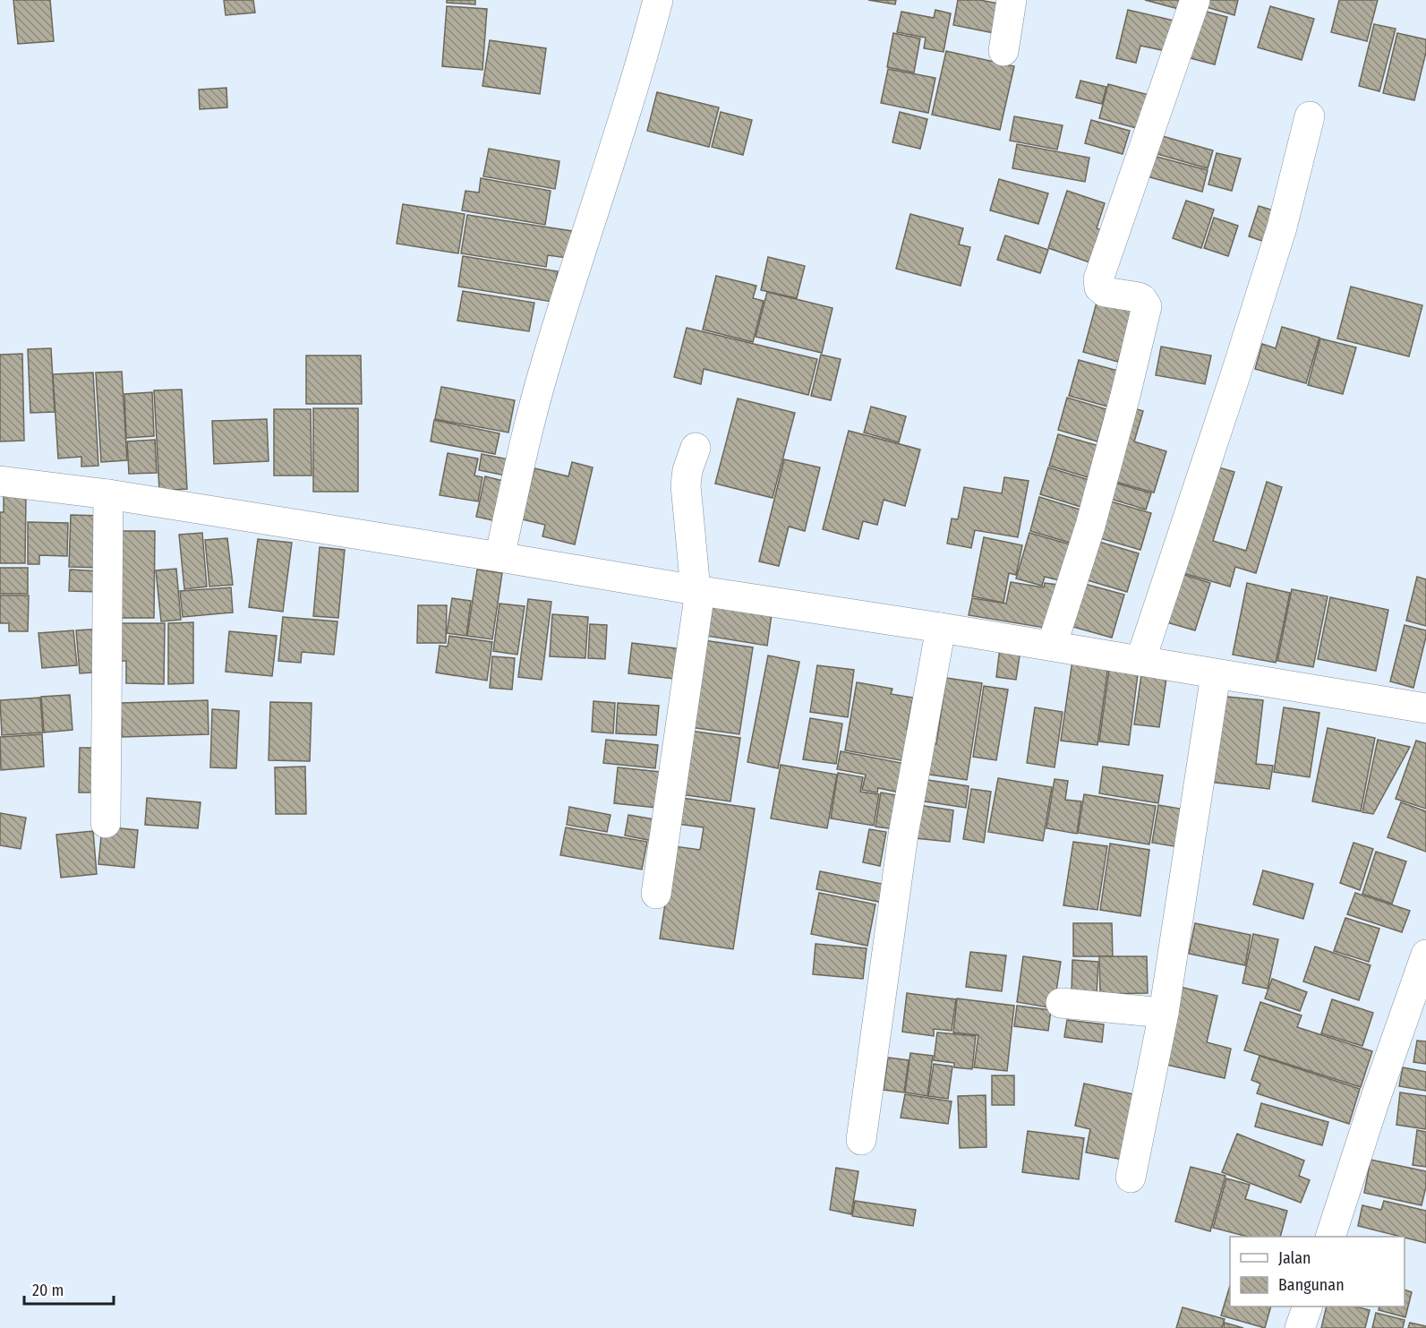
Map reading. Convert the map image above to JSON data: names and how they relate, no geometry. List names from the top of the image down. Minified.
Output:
{"legend":["Jalan","Bangunan"],"scale_bar":"20 m"}
